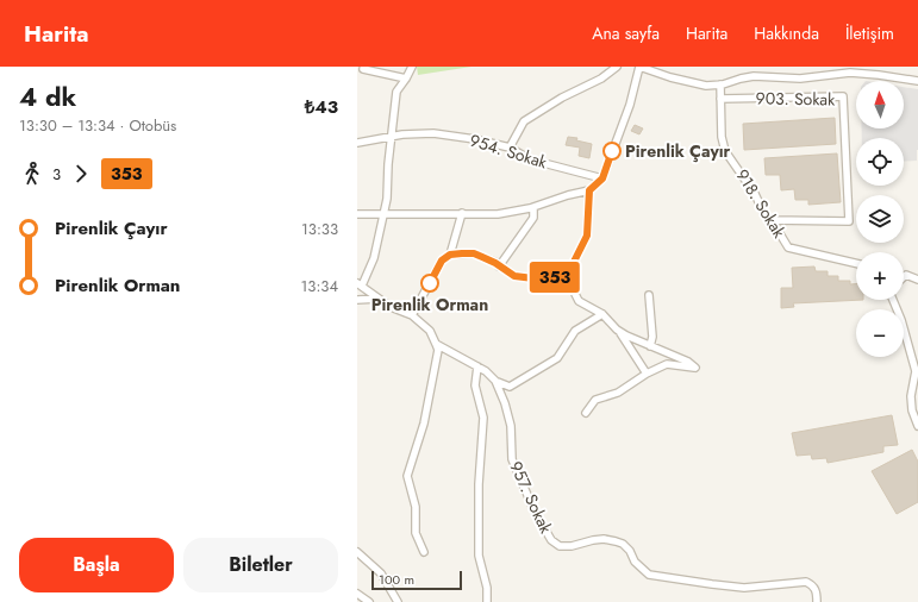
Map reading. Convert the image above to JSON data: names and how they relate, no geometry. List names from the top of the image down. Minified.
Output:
{"streets":{"street":["903. Sokak","954. Sokak","918. Sokak","957. Sokak"]},"crossings":[["903. Sokak","918. Sokak"]],"places":["Pirenlik Çayır","Pirenlik Orman"],"lines":["bus line 353"],"scale_bar":"100 m","north":"top","page":{"header":"Harita","nav":["Ana sayfa","Harita","Hakkında","İletişim"],"heading":["4 dk","13:30 – 13:34 · Otobüs","₺43"],"on_map":"353","map_buttons":["+","−"],"legs":["3","353"],"list":[{"name":"Pirenlik Çayır","value":"13:33"},{"name":"Pirenlik Orman","value":"13:34"}],"buttons":["Başla","Biletler"],"scale":"100 m"}}
